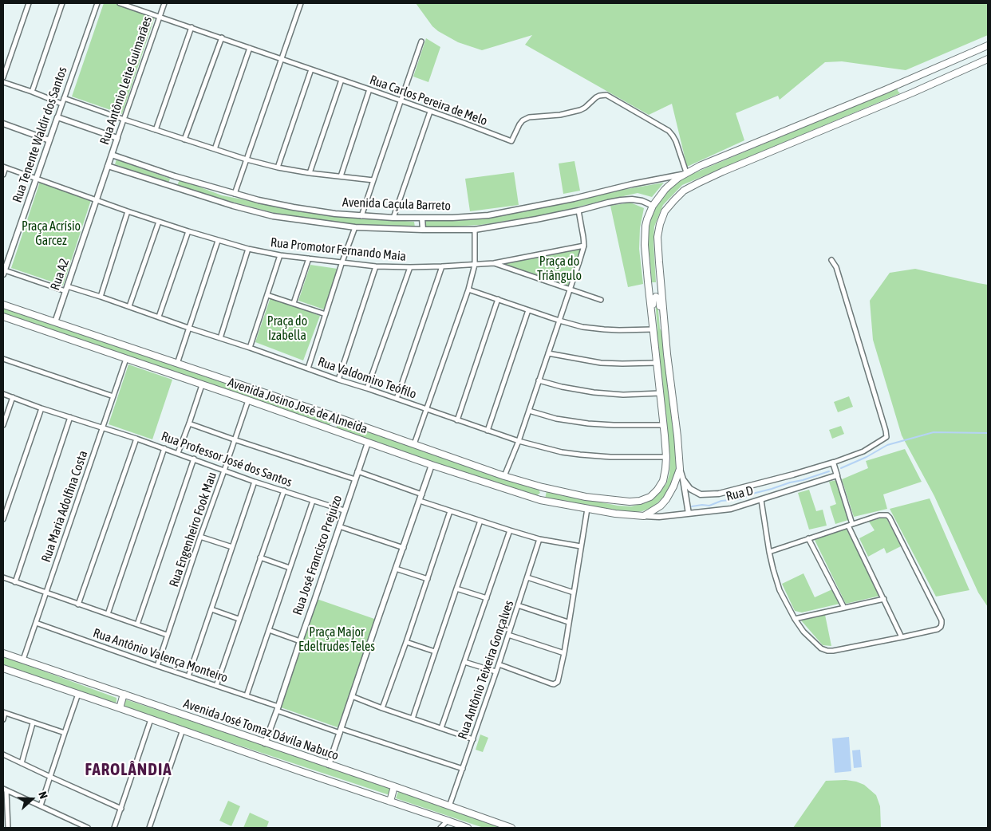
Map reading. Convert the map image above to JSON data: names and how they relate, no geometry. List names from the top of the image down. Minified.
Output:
{"streets":{"main road":["Avenida Josino José de Almeida","Avenida José Tomaz Dávila Nabuco"],"street":["Rua Antônio Leite Guimarães","Rua Carlos Pereira de Melo","Rua Tenente Waldir dos Santos","Avenida Caçula Barreto","Rua Promotor Fernando Maia","Rua A2","Rua Valdomiro Teófilo","Rua Professor José dos Santos","Rua D","Rua Maria Adolfina Costa","Rua Engenheiro Fook Mau","Rua José Francisco Prejuízo","Rua Antônio Valença Monteiro","Rua Antônio Teixeira Gonçalves"]},"crossings":[["Rua Antônio Leite Guimarães","Rua Carlos Pereira de Melo"],["Rua Antônio Leite Guimarães","Avenida Caçula Barreto"],["Rua Antônio Leite Guimarães","Rua A2"],["Rua Carlos Pereira de Melo","Avenida Caçula Barreto"],["Rua Tenente Waldir dos Santos","Rua Promotor Fernando Maia"],["Rua Tenente Waldir dos Santos","Rua Valdomiro Teófilo"],["Avenida Caçula Barreto","Rua A2"],["Rua Promotor Fernando Maia","Rua A2"],["Rua A2","Rua Valdomiro Teófilo"],["Rua A2","Avenida Josino José de Almeida"],["Rua Valdomiro Teófilo","Avenida Josino José de Almeida"],["Avenida Josino José de Almeida","Rua D"],["Avenida Josino José de Almeida","Rua Maria Adolfina Costa"],["Avenida Josino José de Almeida","Rua Engenheiro Fook Mau"],["Avenida Josino José de Almeida","Rua José Francisco Prejuízo"],["Rua Professor José dos Santos","Rua Maria Adolfina Costa"],["Rua Professor José dos Santos","Rua Engenheiro Fook Mau"],["Rua Professor José dos Santos","Rua José Francisco Prejuízo"],["Rua Maria Adolfina Costa","Rua Antônio Valença Monteiro"],["Rua Maria Adolfina Costa","Avenida José Tomaz Dávila Nabuco"],["Rua Engenheiro Fook Mau","Rua Antônio Valença Monteiro"],["Rua José Francisco Prejuízo","Rua Antônio Valença Monteiro"],["Rua José Francisco Prejuízo","Avenida José Tomaz Dávila Nabuco"],["Rua Antônio Valença Monteiro","Rua Antônio Teixeira Gonçalves"],["Rua Antônio Teixeira Gonçalves","Avenida José Tomaz Dávila Nabuco"]],"districts":["FAROLÂNDIA"],"parks":["Praça Acrísio Garcez","Praça do Triângulo","Praça do Izabella","Praça Major Edeltrudes Teles"],"north":"right"}
